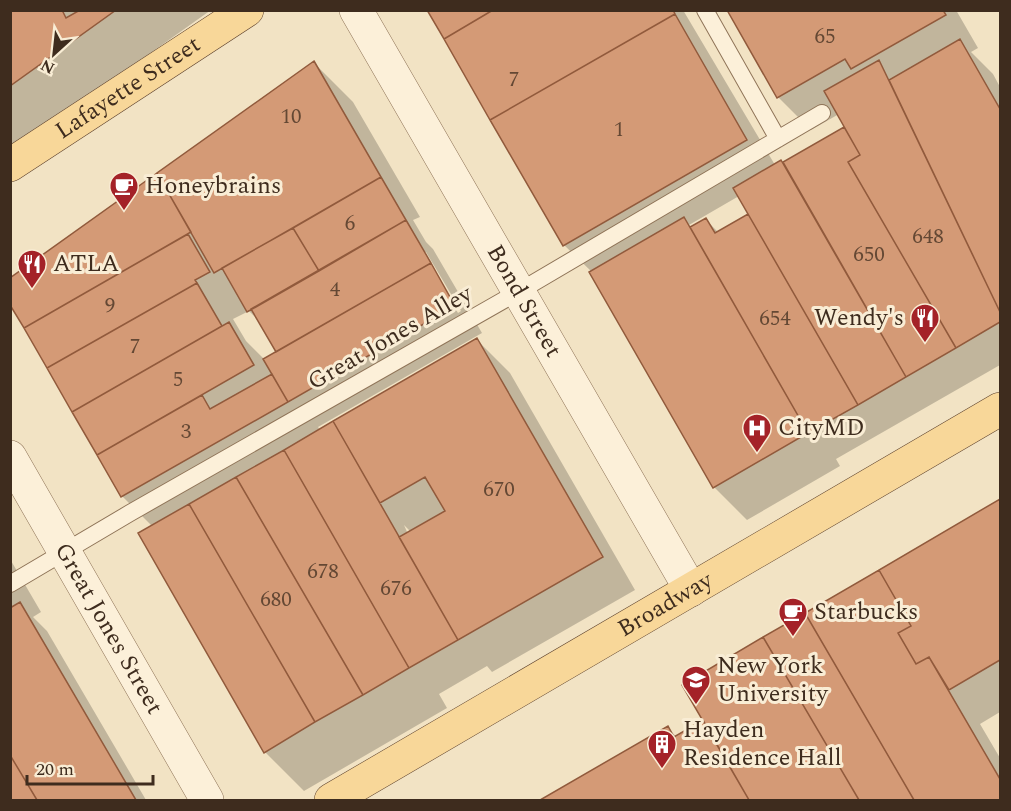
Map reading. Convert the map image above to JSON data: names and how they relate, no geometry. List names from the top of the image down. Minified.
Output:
{"streets":{"main road":["Lafayette Street","Broadway"],"street":["Bond Street","Great Jones Street"],"lane":["Great Jones Alley"]},"crossings":[["Bond Street","Great Jones Alley"],["Bond Street","Broadway"],["Great Jones Alley","Great Jones Street"]],"places":{"cafe":["Honeybrains","Starbucks"],"restaurant":["ATLA","Wendy's"],"hospital":["CityMD"],"school or university":["New York University"],"building":["Hayden Residence Hall"]},"house_numbers":["65","7","10","1","6","648","650","4","9","654","7","5","3","670","678","676","680"],"scale_bar":"20 m","north":"bottom left"}
